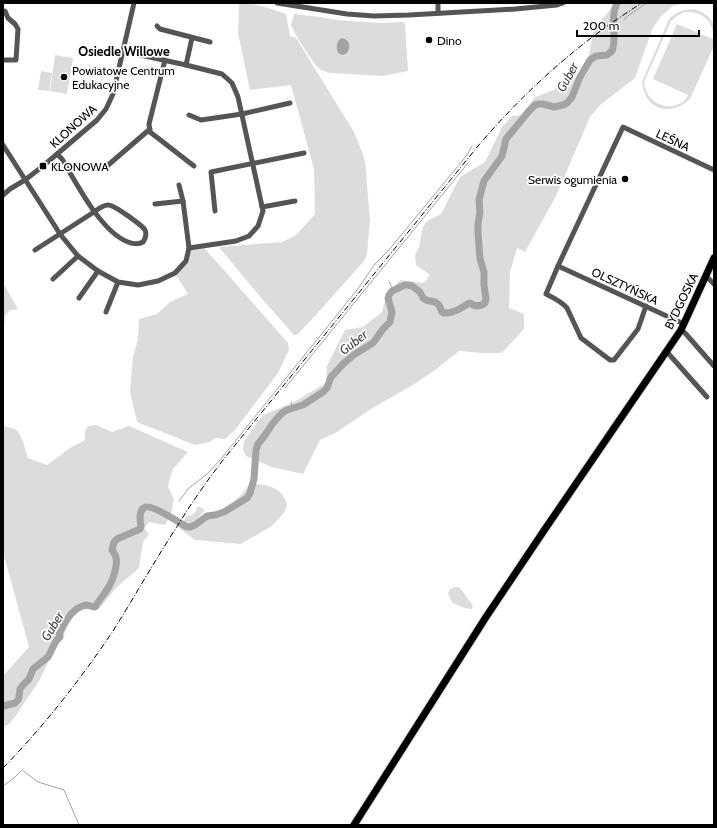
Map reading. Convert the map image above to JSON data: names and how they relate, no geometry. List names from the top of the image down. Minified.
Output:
{"streets":{"main road":["BYDGOSKA"],"street":["KLONOWA","LEŚNA","OLSZTYŃSKA"]},"crossings":[["LEŚNA","OLSZTYŃSKA"],["OLSZTYŃSKA","BYDGOSKA"]],"districts":["Osiedle Willowe"],"water":["Guber"],"places":{"other":["Dino","Powiatowe Centrum Edukacyjne","Serwis ogumienia"],"transit":["KLONOWA"]},"scale_bar":"200 m"}
